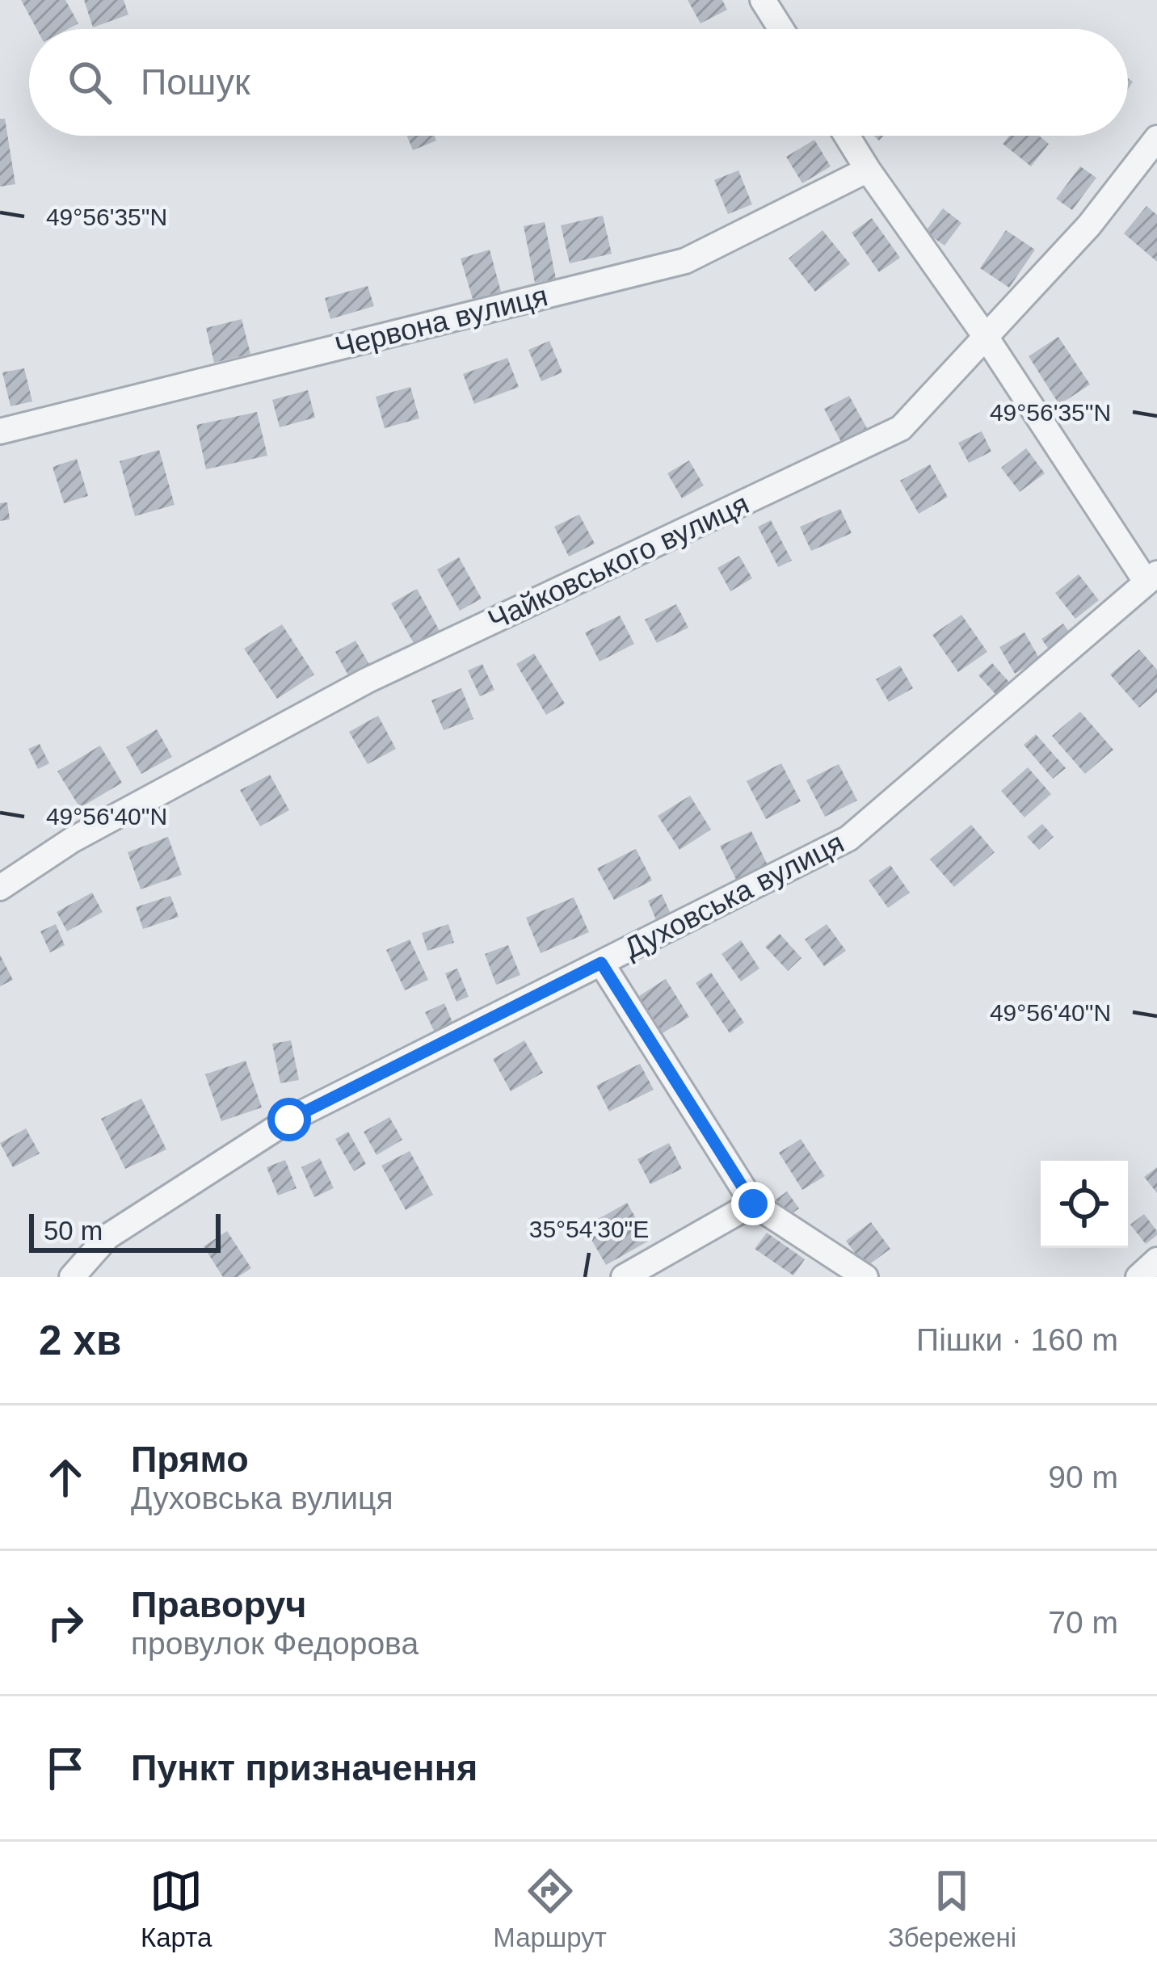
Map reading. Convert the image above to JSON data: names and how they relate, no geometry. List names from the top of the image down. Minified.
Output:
{"streets":{"street":["Червона вулиця","Чайковського вулиця","Духовська вулиця"]},"scale_bar":"50 m","page":{"search":"Пошук","scale":"50 m","heading":["2 хв","Пішки · 160 m"],"list":[["Прямо","Духовська вулиця","90 m"],["Праворуч","провулок Федорова","70 m"],"Пункт призначення"],"nav":["Карта","Маршрут","Збережені"]},"coordinates":["49°56'35\"N","49°56'40\"N","35°54'30\"E"]}
